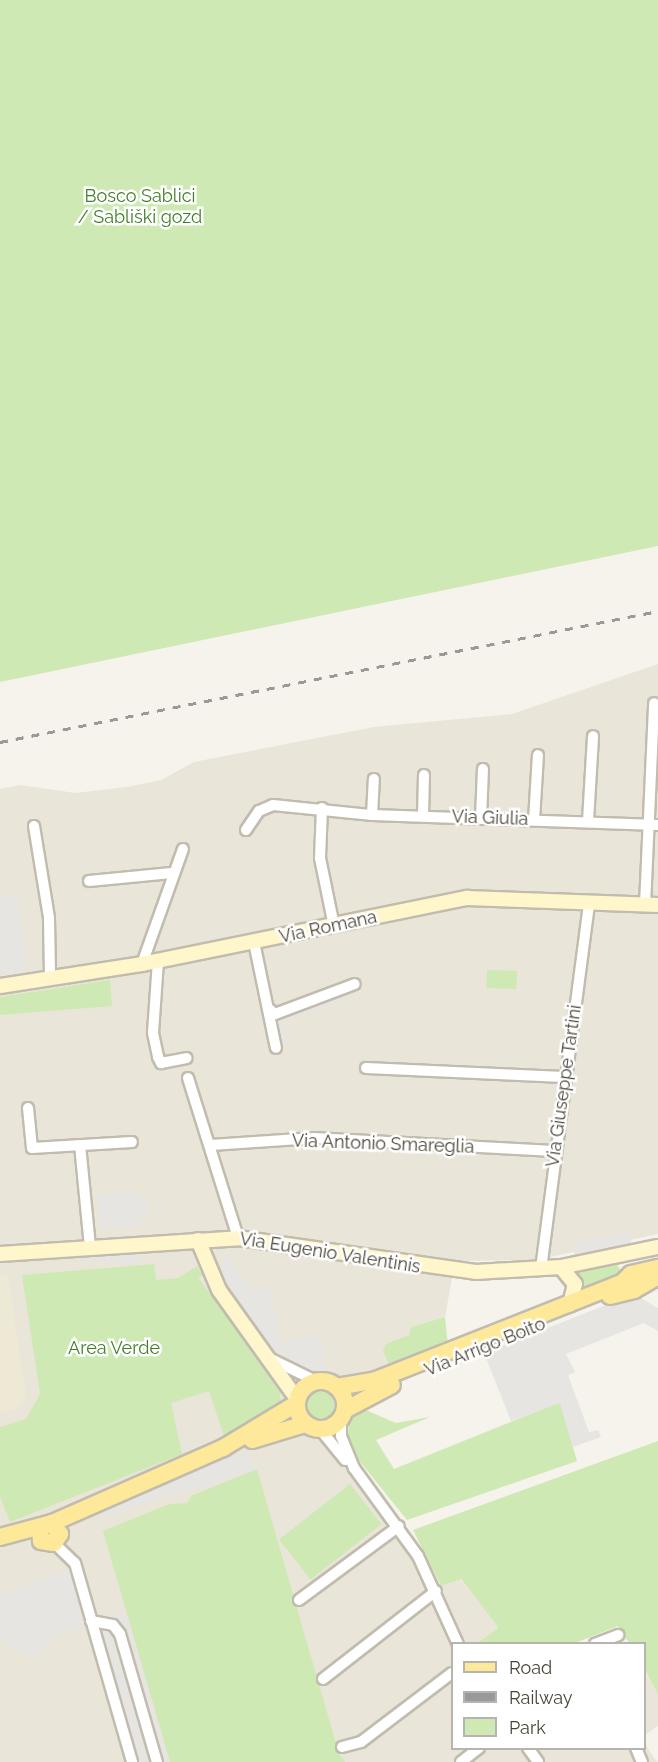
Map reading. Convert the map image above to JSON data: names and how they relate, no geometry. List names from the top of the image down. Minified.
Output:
{"streets":{"main road":["Via Arrigo Boito"],"street":["Via Giulia","Via Romana","Via Giuseppe Tartini","Via Antonio Smareglia","Via Eugenio Valentinis"]},"crossings":[["Via Romana","Via Giuseppe Tartini"],["Via Giuseppe Tartini","Via Antonio Smareglia"],["Via Giuseppe Tartini","Via Eugenio Valentinis"]],"parks":["Bosco Sablici / Sabliški gozd","Area Verde"],"legend":["Road","Railway","Park"]}
